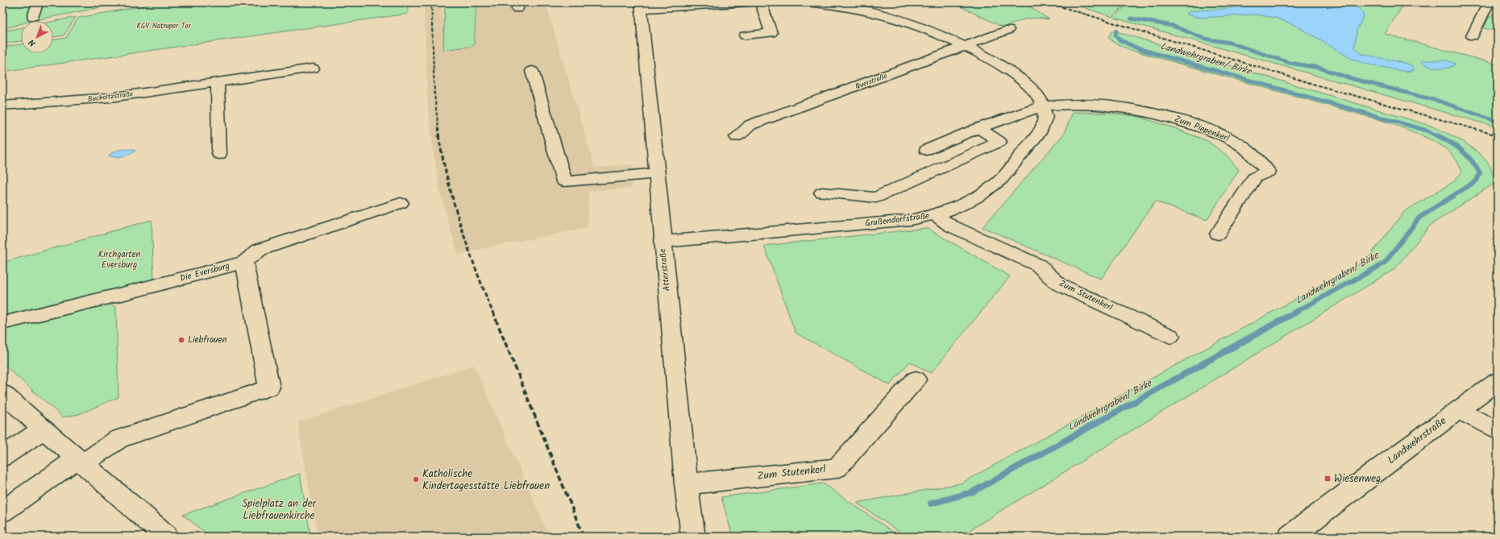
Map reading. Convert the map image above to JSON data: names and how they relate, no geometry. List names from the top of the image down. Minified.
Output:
{"streets":{"street":["Querstraße","Bucholtzstraße","Zum Piepenkerl","Grußendorfstraße","Atterstraße","Die Eversburg","Zum Stutenkerl","Landwehrstraße"]},"crossings":[["Zum Piepenkerl","Grußendorfstraße"],["Grußendorfstraße","Atterstraße"],["Grußendorfstraße","Zum Stutenkerl"],["Atterstraße","Zum Stutenkerl"]],"water":["Landwehrgraben/ Birke"],"parks":["KGV Natruper Tor","Kirchgarten Eversburg","Spielplatz an der Liebfrauenkirche"],"places":{"other":["Liebfrauen","Katholische Kindertagesstätte Liebfrauen"],"transit":["Wiesenweg"]},"north":"bottom left"}
